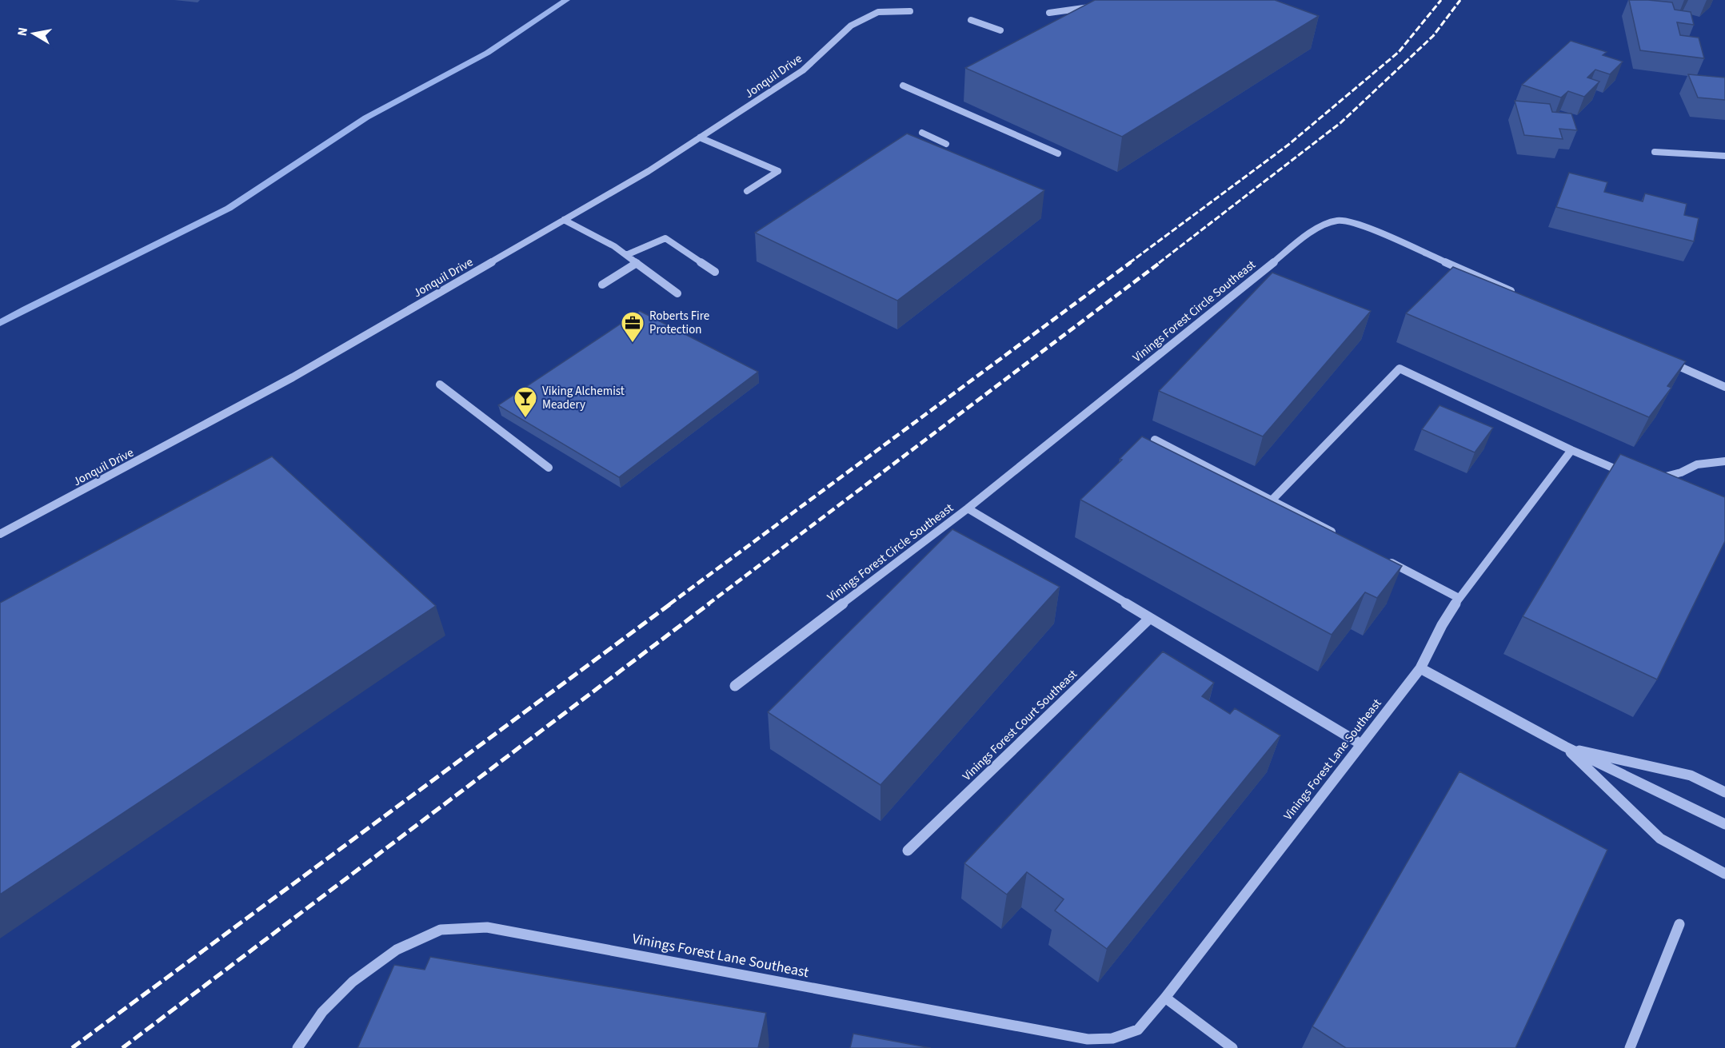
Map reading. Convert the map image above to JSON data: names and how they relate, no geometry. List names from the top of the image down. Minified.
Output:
{"streets":{"street":["Jonquil Drive","Vinings Forest Circle Southeast","Vinings Forest Court Southeast","Vinings Forest Lane Southeast"]},"places":{"office":["Roberts Fire Protection"],"bar":["Viking Alchemist Meadery"]},"north":"left"}
